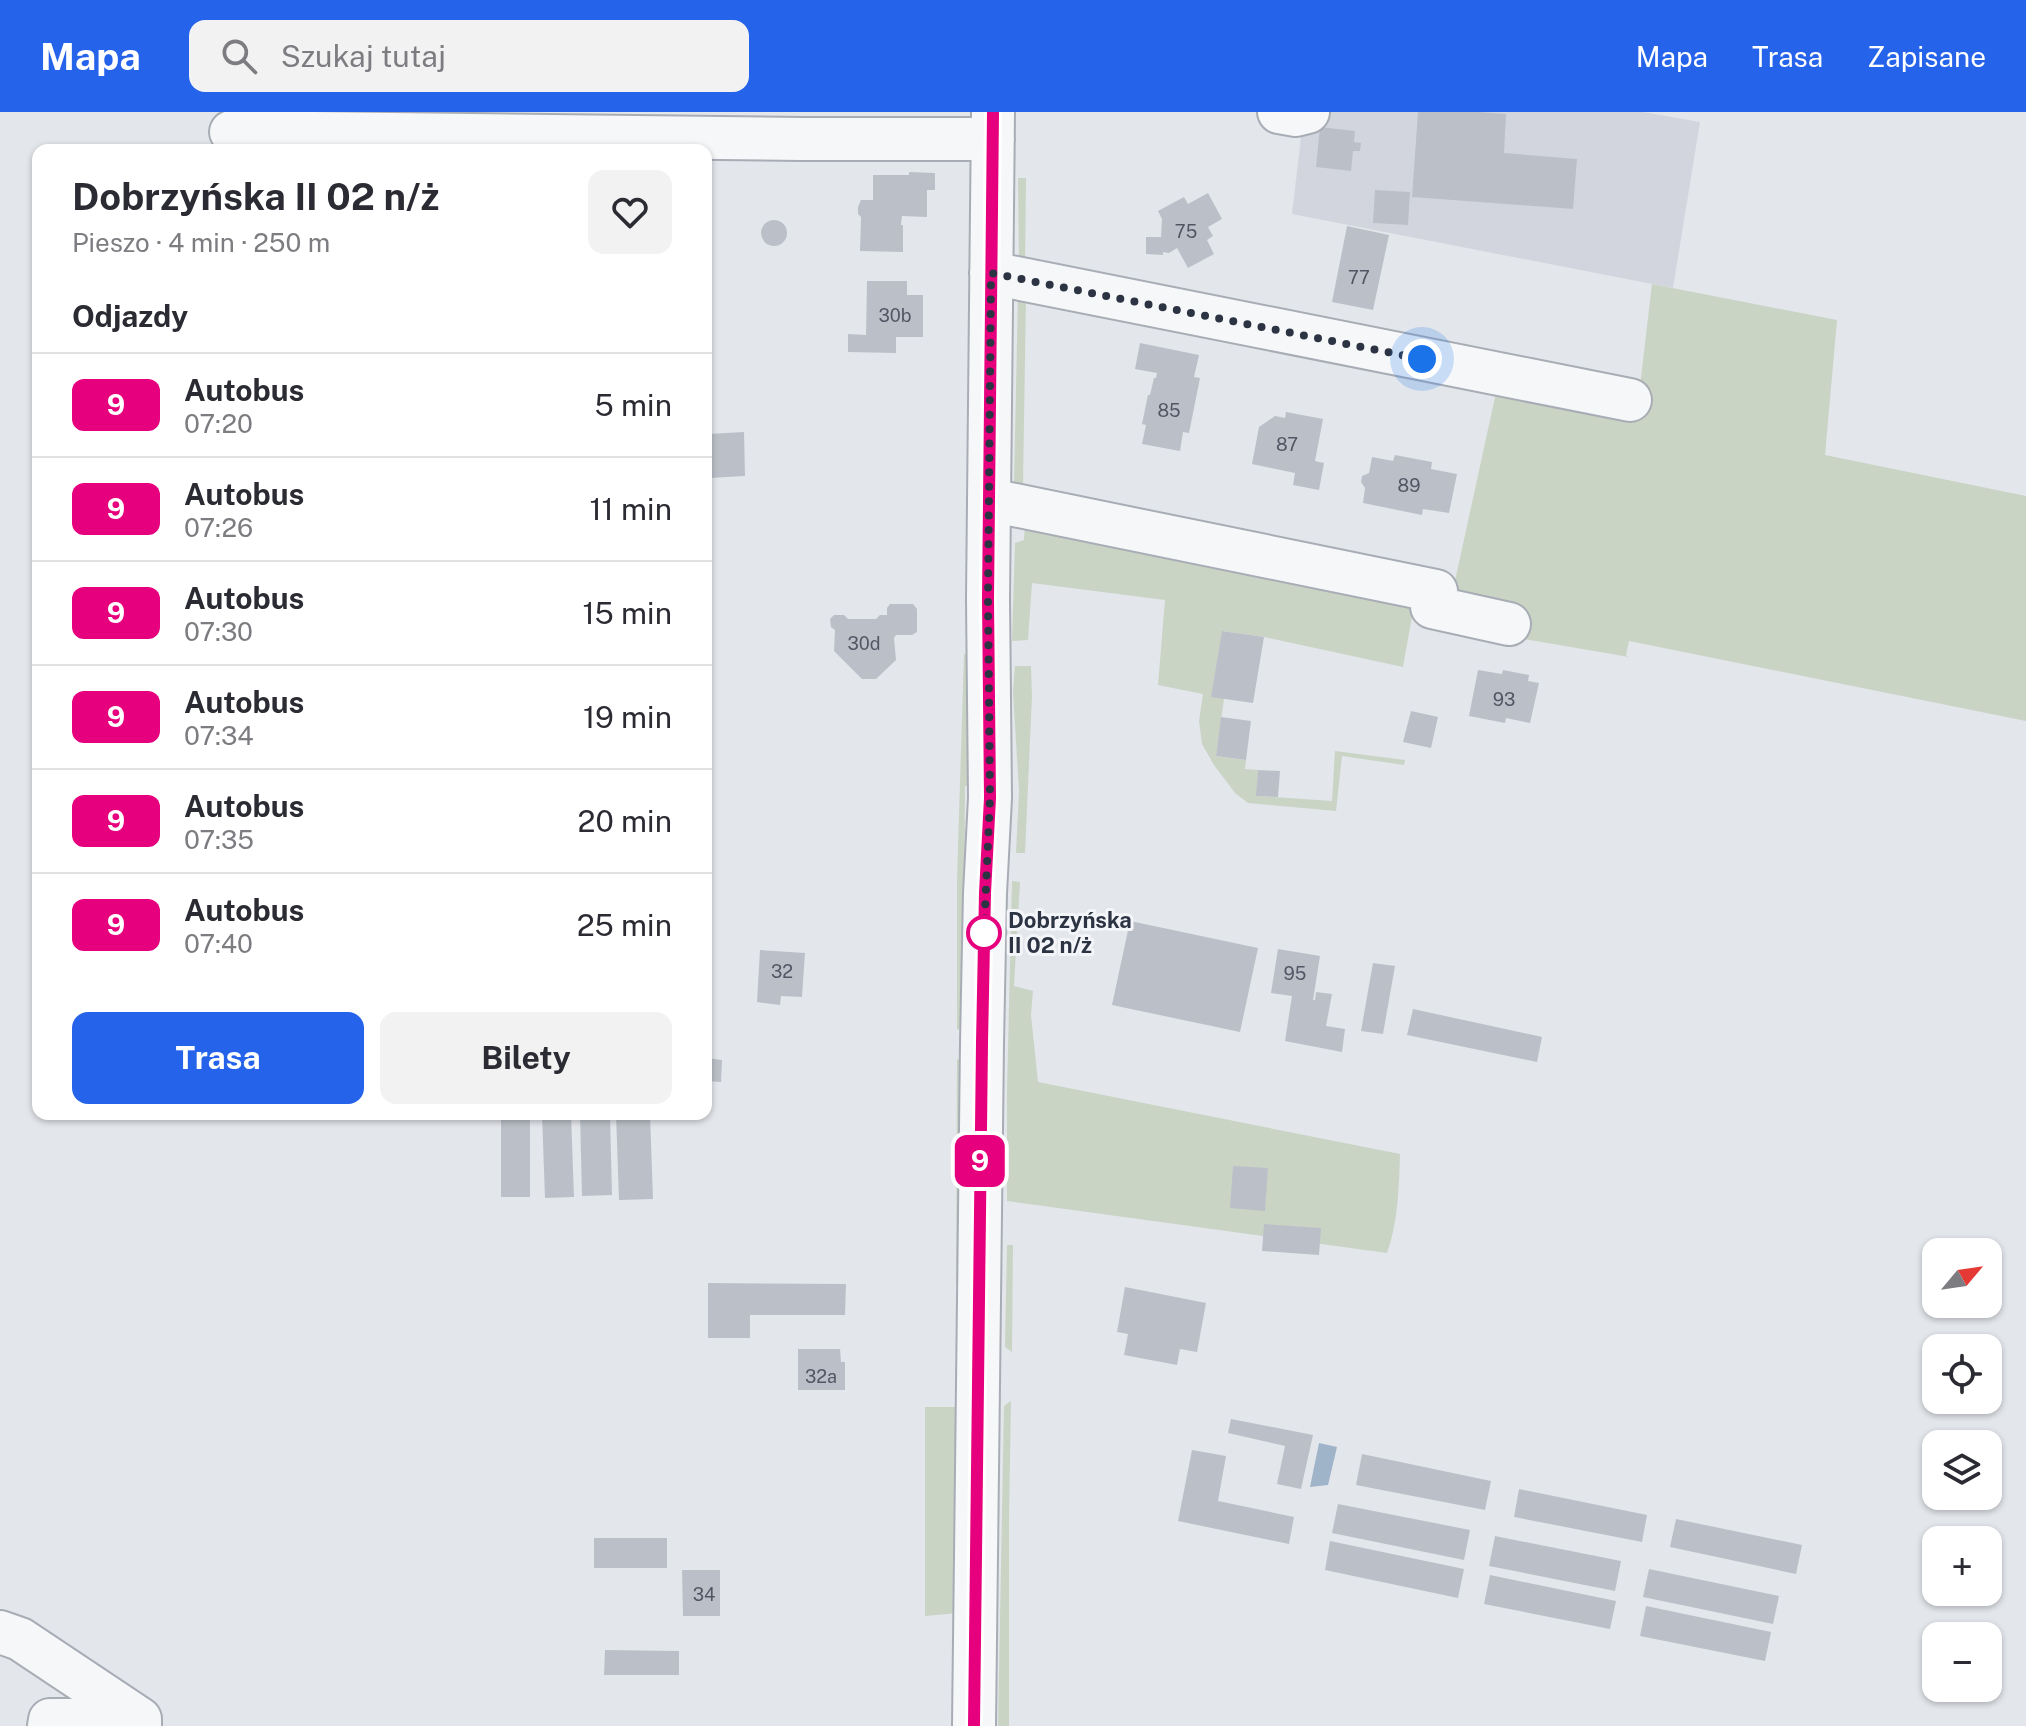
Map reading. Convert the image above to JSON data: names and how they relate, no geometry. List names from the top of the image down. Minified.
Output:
{"places":["Dobrzyńska II 02 n/ż"],"lines":["bus line 9"],"house_numbers":["75","77","30b","85","87","89","30d","93","32","95","32a","34"],"north":"top right","page":{"header":"Mapa","search":"Szukaj tutaj","nav":["Mapa","Trasa","Zapisane"],"on_map":"9","heading":[["Dobrzyńska II 02 n/ż","Pieszo · 4 min · 250 m"],"Odjazdy"],"list":[{"mark":"9","name":"Autobus","note":"07:20","value":"5 min"},{"mark":"9","name":"Autobus","note":"07:26","value":"11 min"},{"mark":"9","name":"Autobus","note":"07:30","value":"15 min"},{"mark":"9","name":"Autobus","note":"07:34","value":"19 min"},{"mark":"9","name":"Autobus","note":"07:35","value":"20 min"},{"mark":"9","name":"Autobus","note":"07:40","value":"25 min"}],"buttons":["Trasa","Bilety"],"map_buttons":["+","−"]}}
